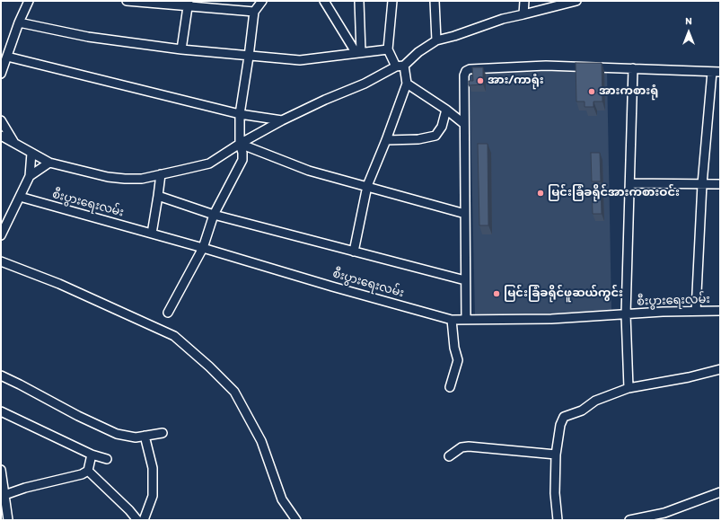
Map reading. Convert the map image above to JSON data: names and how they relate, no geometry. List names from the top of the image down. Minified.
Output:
{"streets":{"street":["စီးပွားရေးလမ်း"]},"places":["အား/ကာရုံး","အားကစားရုံ","မြင်းခြံခရိုင်အားကစားဝင်း","မြင်းခြံခရိုင်ဖူဆယ်ကွင်း"],"north":"top"}
